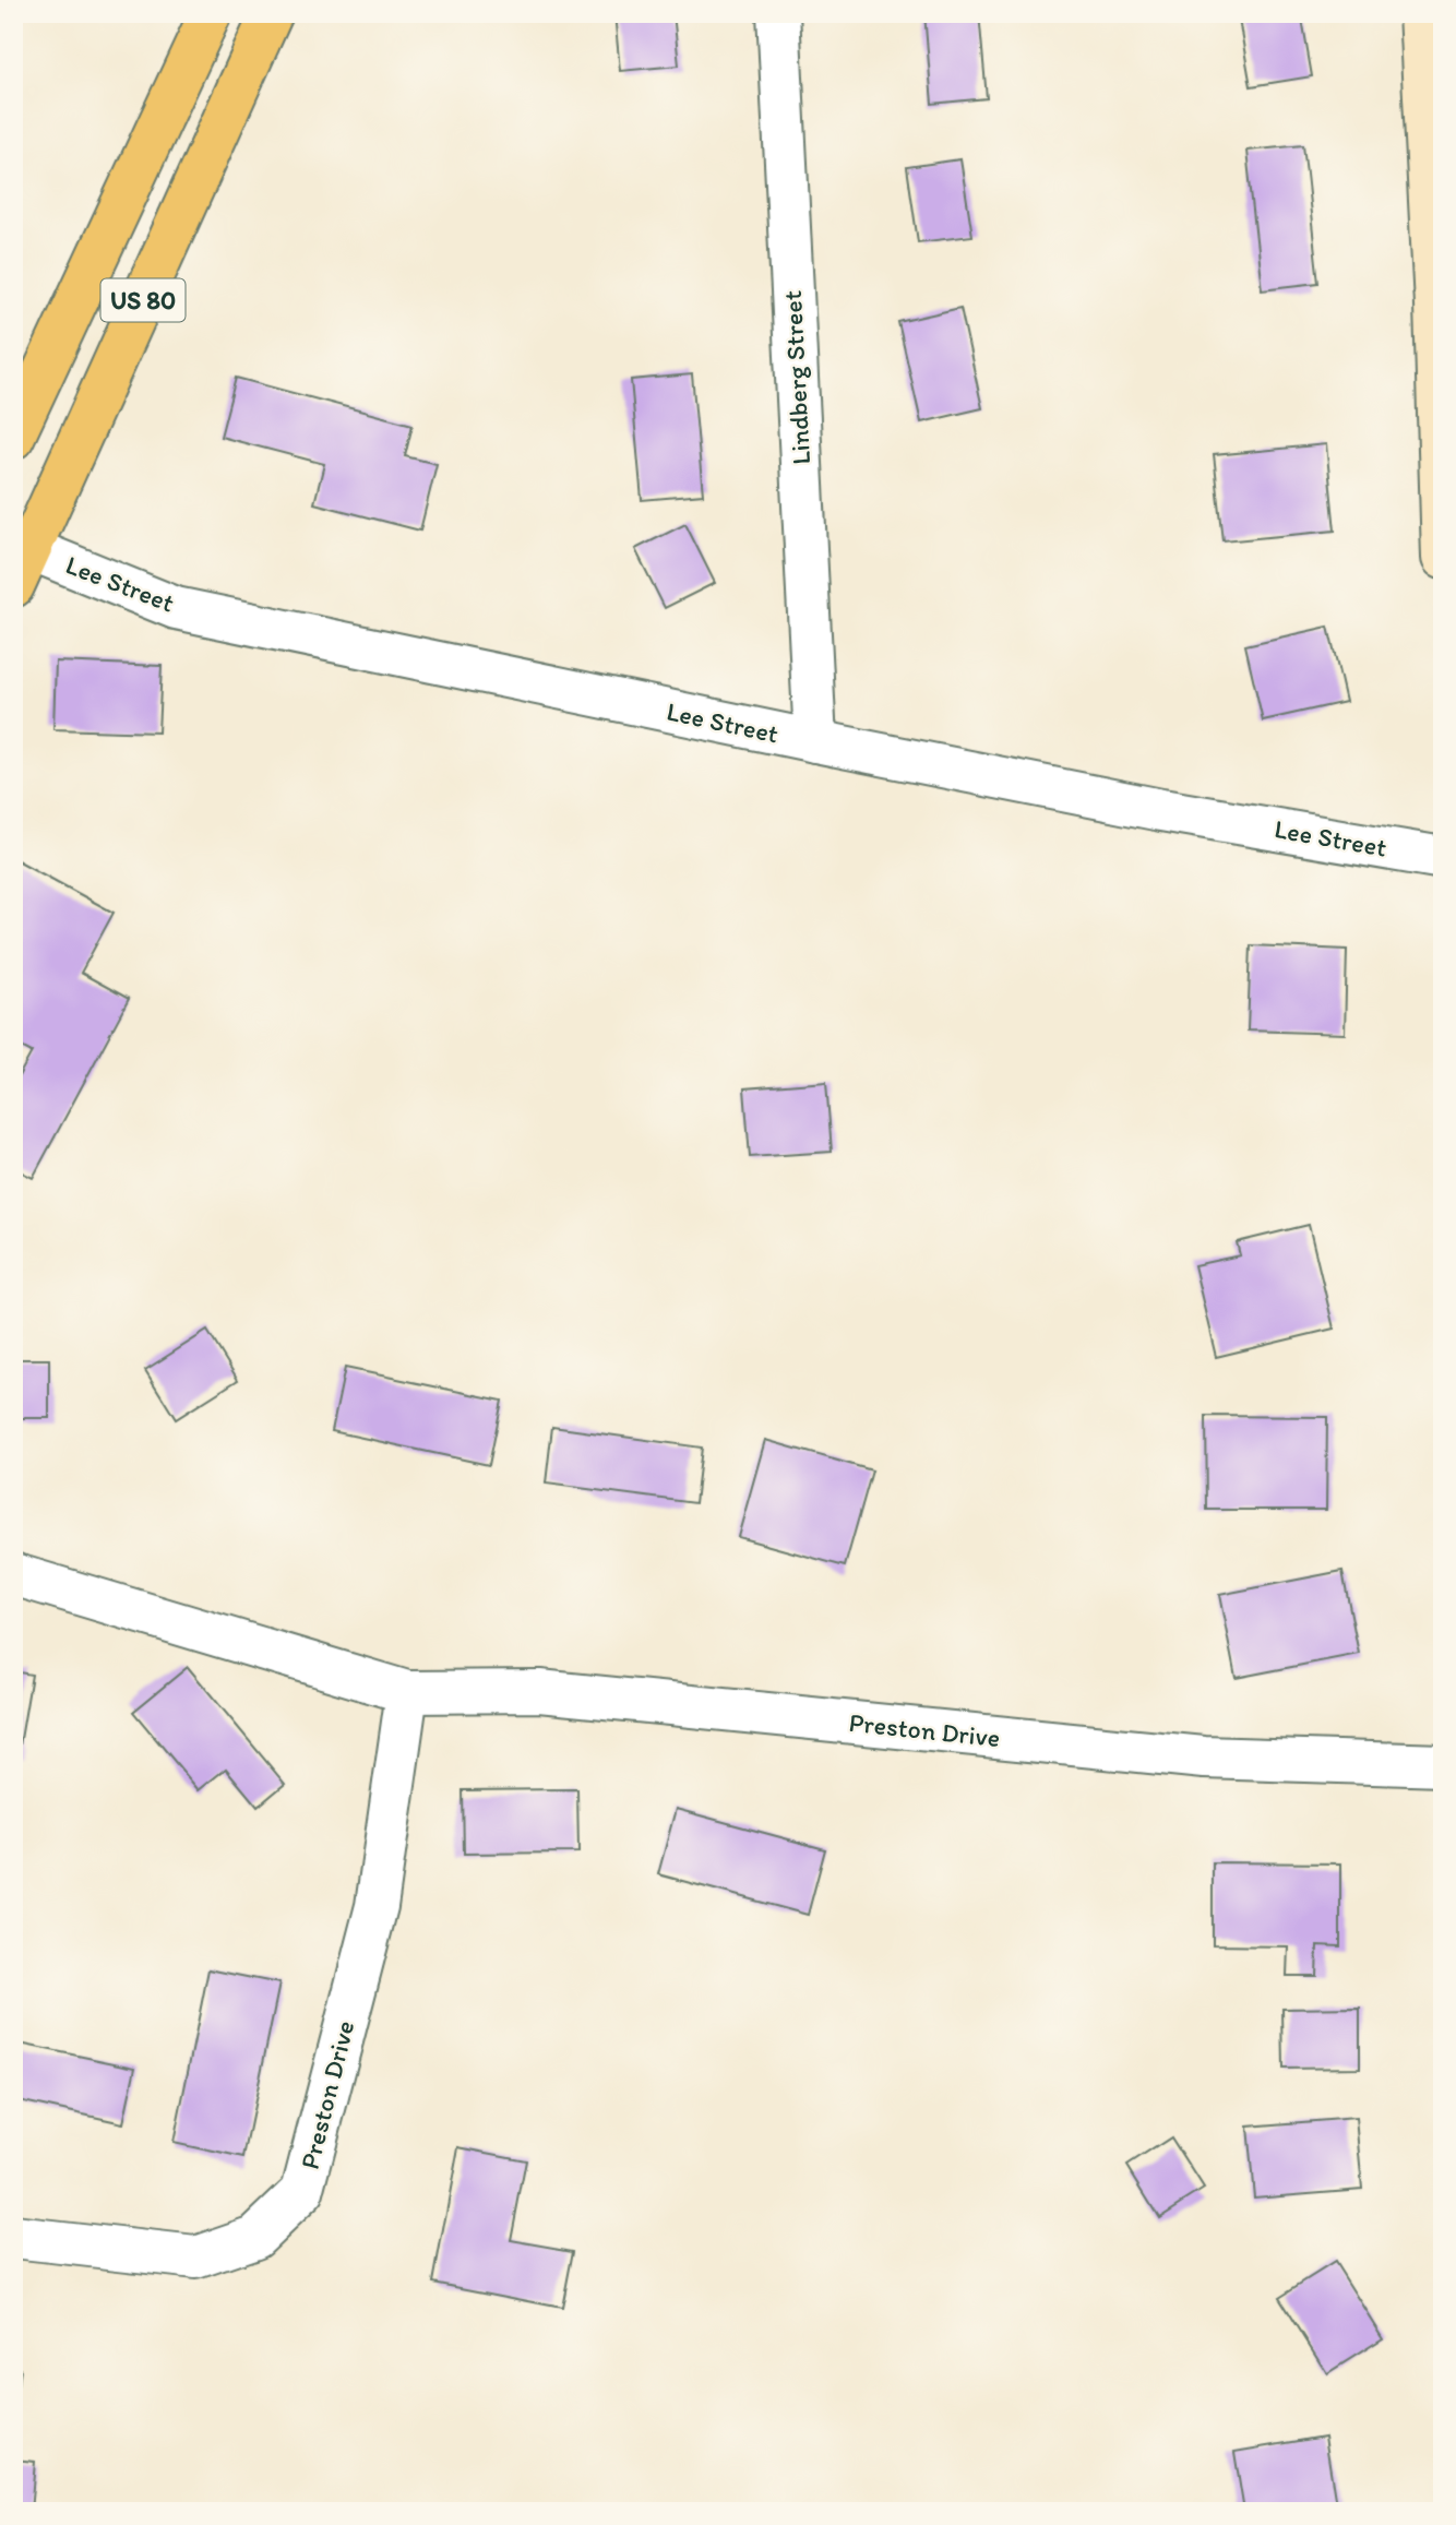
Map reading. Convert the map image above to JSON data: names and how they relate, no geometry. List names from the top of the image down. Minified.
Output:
{"streets":{"main road":["US 80"],"street":["Lindberg Street","Lee Street","Preston Drive"]},"crossings":[["US 80","Lee Street"],["Lindberg Street","Lee Street"]]}
